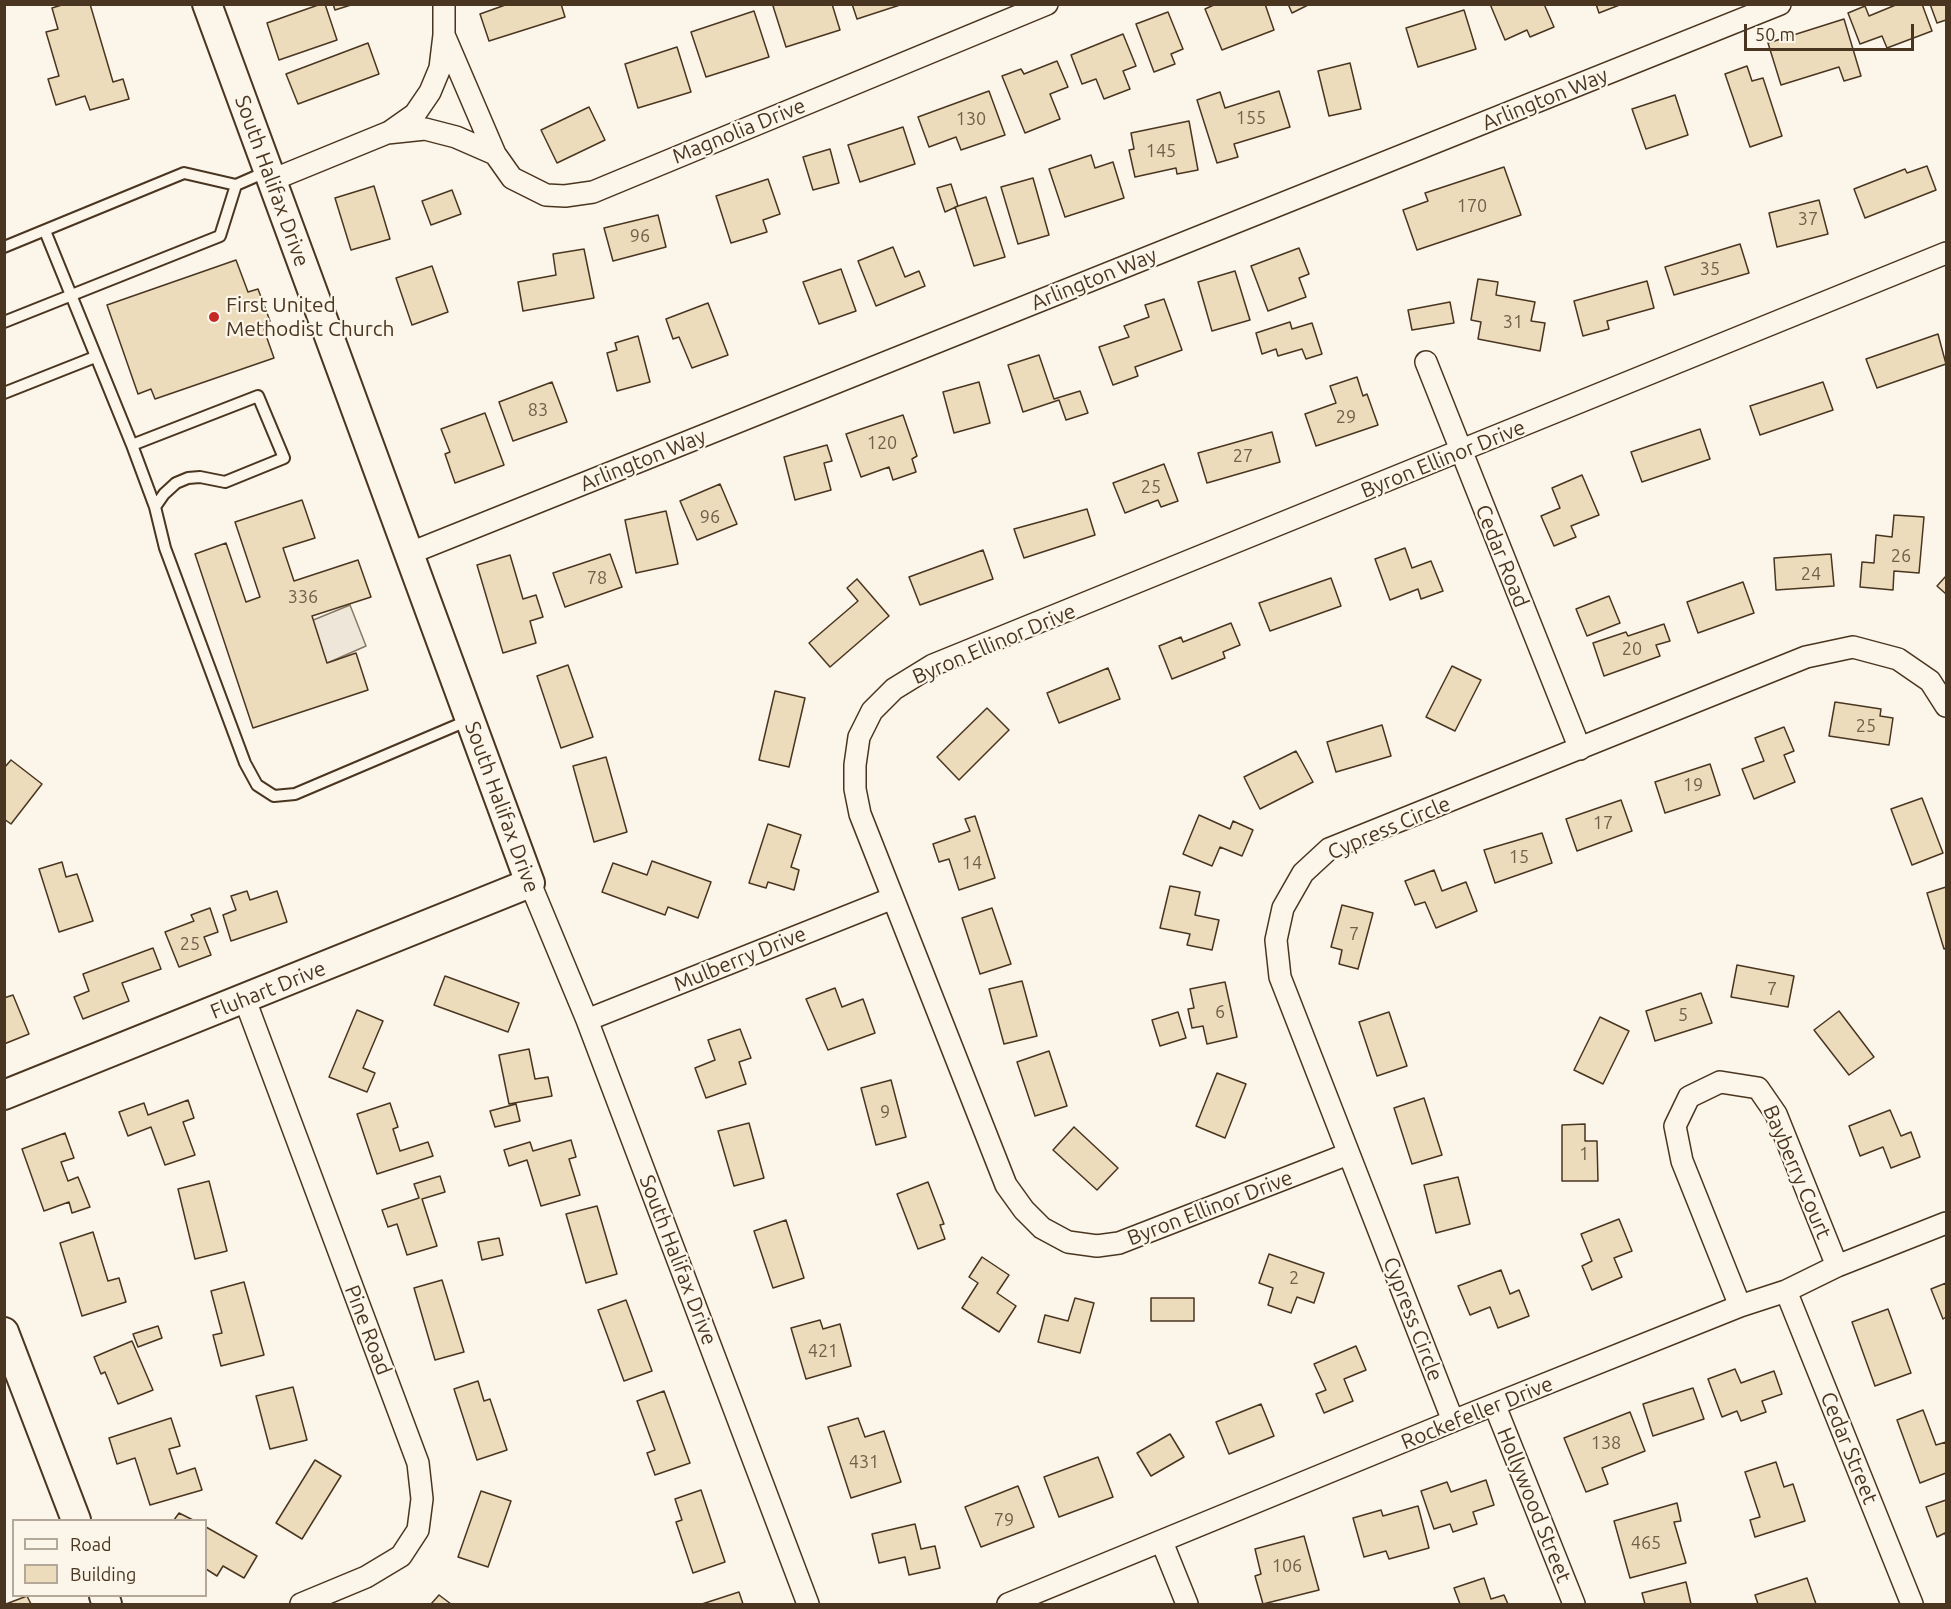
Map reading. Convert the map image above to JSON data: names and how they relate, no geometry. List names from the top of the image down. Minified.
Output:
{"streets":{"street":["Arlington Way","Magnolia Drive","South Halifax Drive","Byron Ellinor Drive","Cedar Road","Cypress Circle","Mulberry Drive","Fluhart Drive","Bayberry Court","Pine Road","Rockefeller Drive","Cedar Street","Hollywood Street"]},"crossings":[["Arlington Way","South Halifax Drive"],["South Halifax Drive","Mulberry Drive"],["South Halifax Drive","Fluhart Drive"],["Byron Ellinor Drive","Cedar Road"],["Byron Ellinor Drive","Cypress Circle"],["Byron Ellinor Drive","Mulberry Drive"],["Cedar Road","Cypress Circle"],["Cypress Circle","Rockefeller Drive"],["Fluhart Drive","Pine Road"],["Bayberry Court","Rockefeller Drive"],["Rockefeller Drive","Cedar Street"],["Rockefeller Drive","Hollywood Street"]],"places":["First United Methodist Church"],"house_numbers":["155","130","145","170","37","96","35","31","83","29","120","27","25","96","26","24","78","336","20","25","19","17","15","14","7","25","7","6","5","9","1","2","421","138","431","79","465","106"],"legend":["Road","Building"],"scale_bar":"50 m"}
